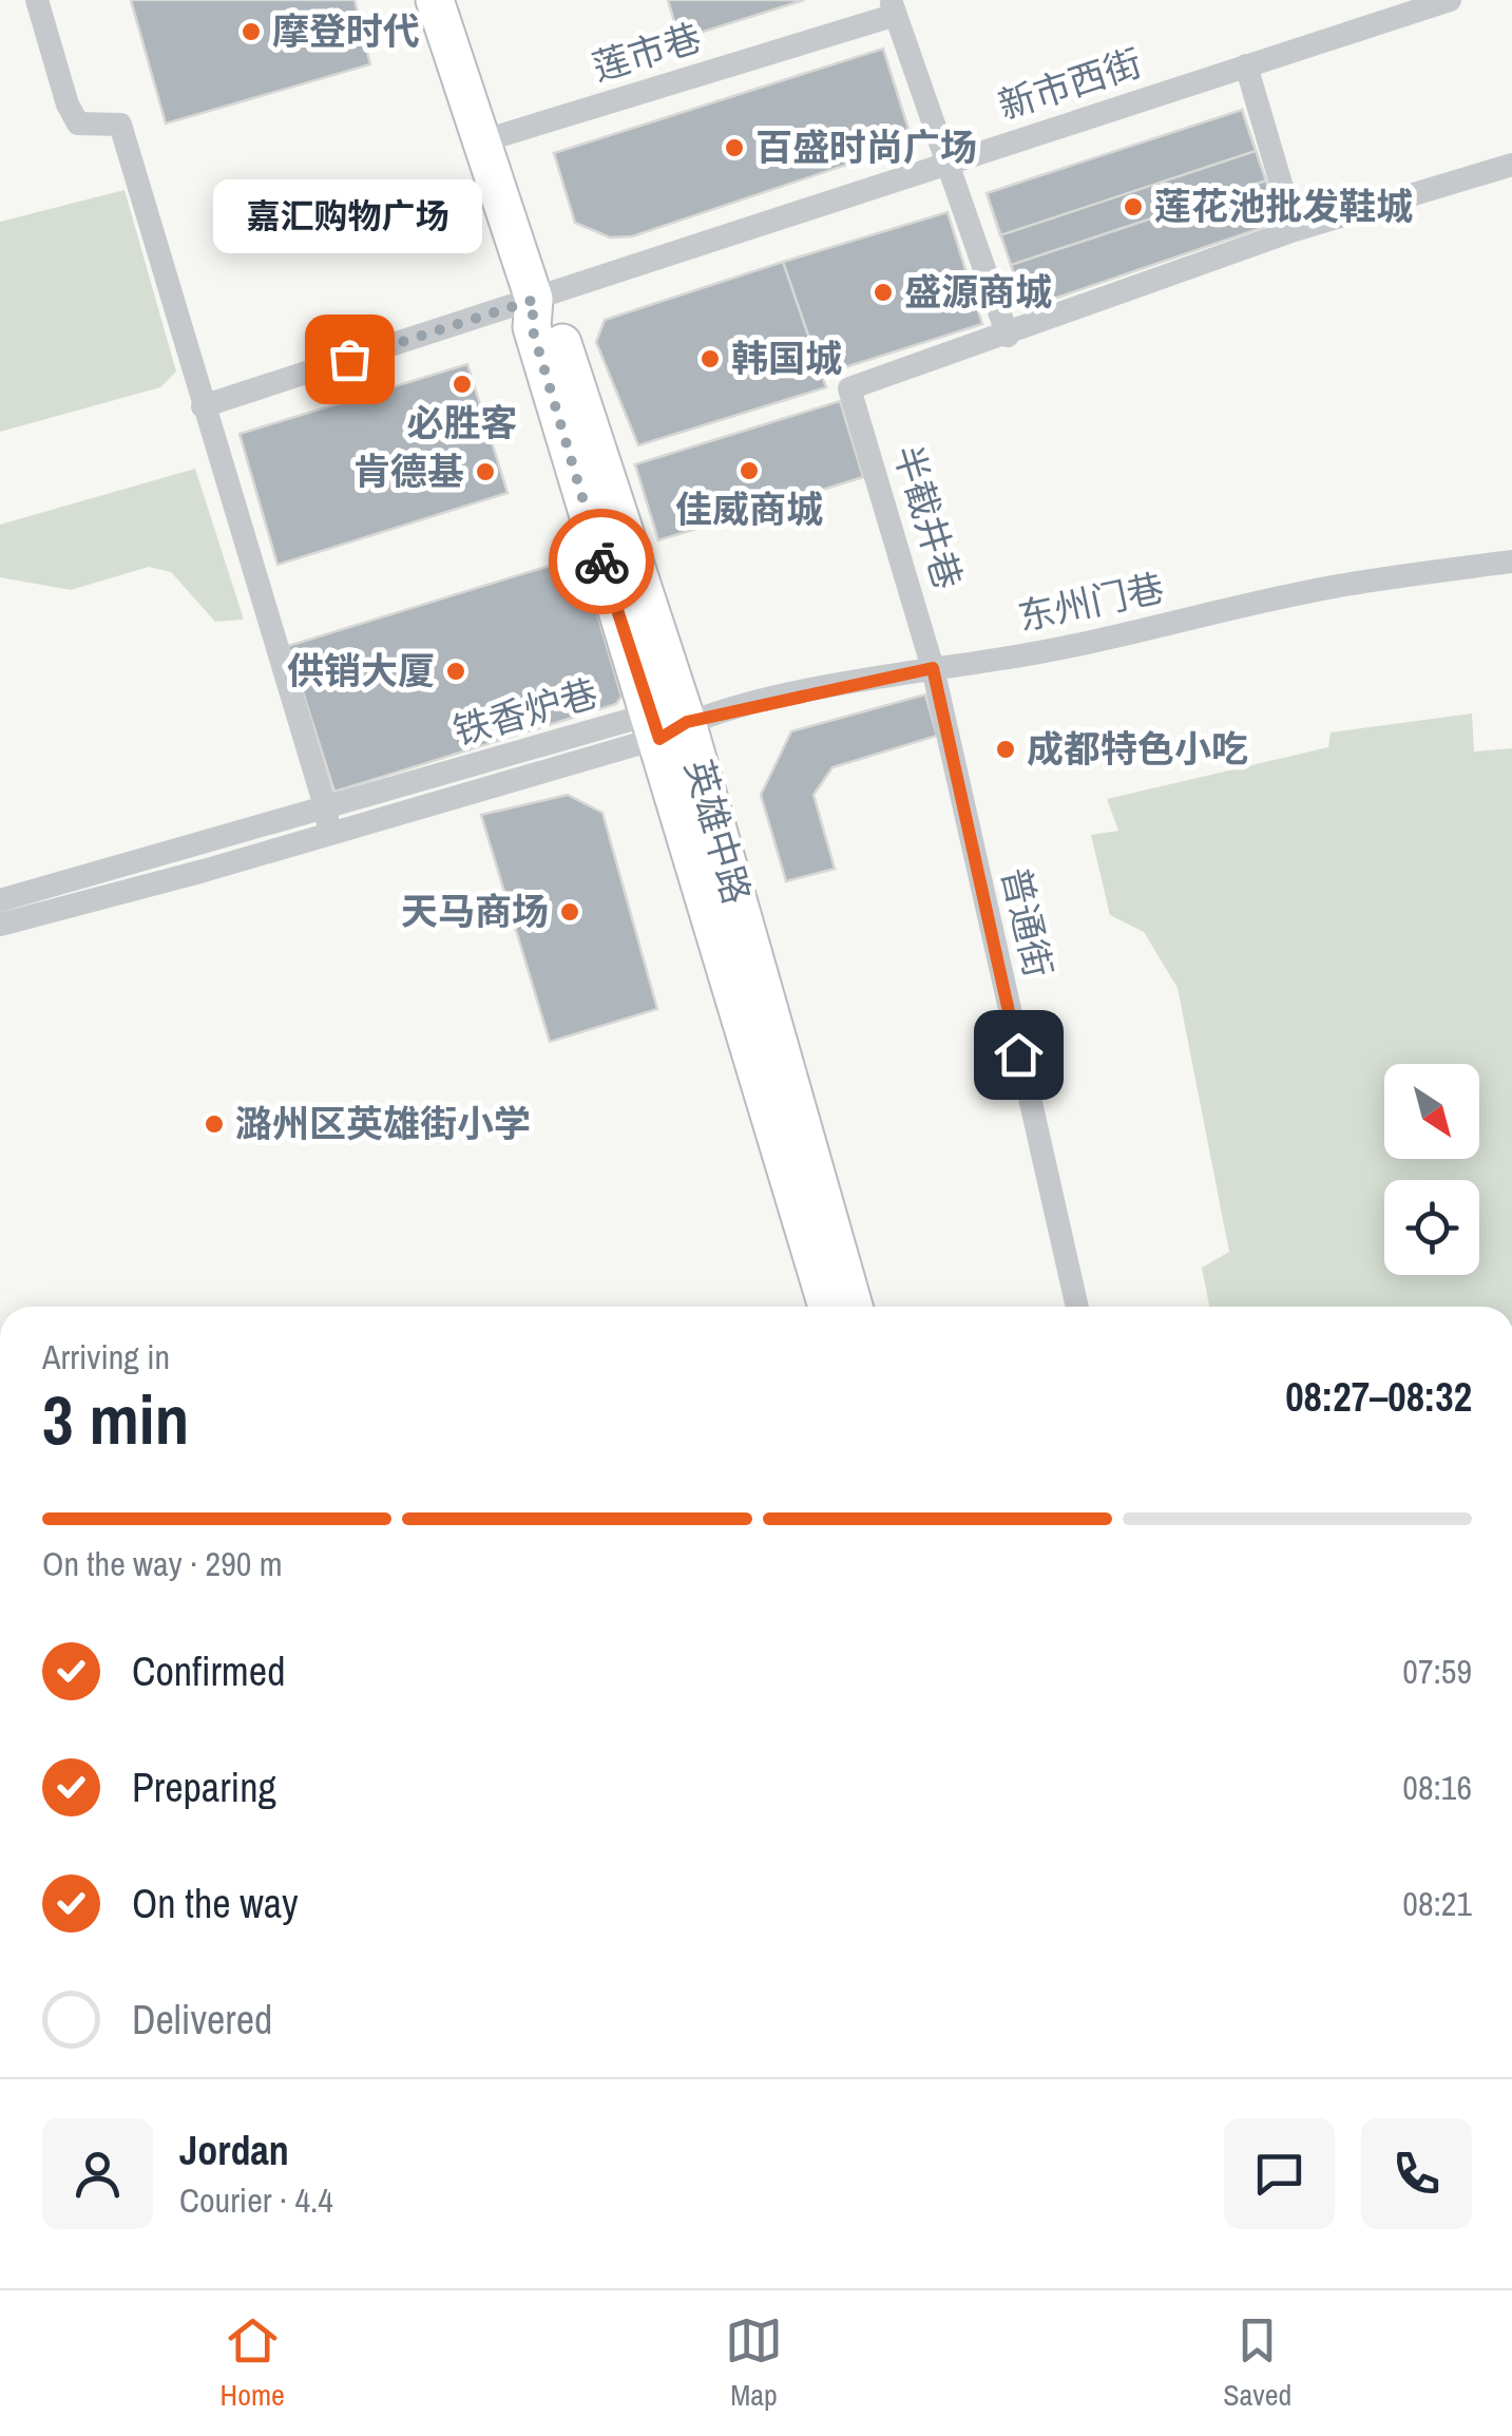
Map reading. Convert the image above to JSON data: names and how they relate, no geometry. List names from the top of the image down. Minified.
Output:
{"streets":{"main road":["英雄中路"],"street":["莲市巷","新市西街","半截井巷","东州门巷","铁香炉巷","普通街"]},"crossings":[["莲市巷","英雄中路"],["新市西街","英雄中路"],["半截井巷","东州门巷"],["半截井巷","普通街"],["东州门巷","铁香炉巷"],["东州门巷","英雄中路"],["东州门巷","普通街"],["铁香炉巷","英雄中路"]],"places":["摩登时代","百盛时尚广场","莲花池批发鞋城","盛源商城","嘉汇购物广场","韩国城","必胜客","佳威商城","肯德基","供销大厦","成都特色小吃","天马商场","潞州区英雄街小学"],"north":"bottom right","page":{"bubble":"嘉汇购物广场","heading":["3 min","Arriving in","08:27–08:32"],"panel":["Jordan","Courier · 4.4"],"bar":"On the way · 290 m","list":[["Confirmed","07:59"],["Preparing","08:16"],["On the way","08:21"],"Delivered"],"tabs":["Home","Map","Saved"]}}
